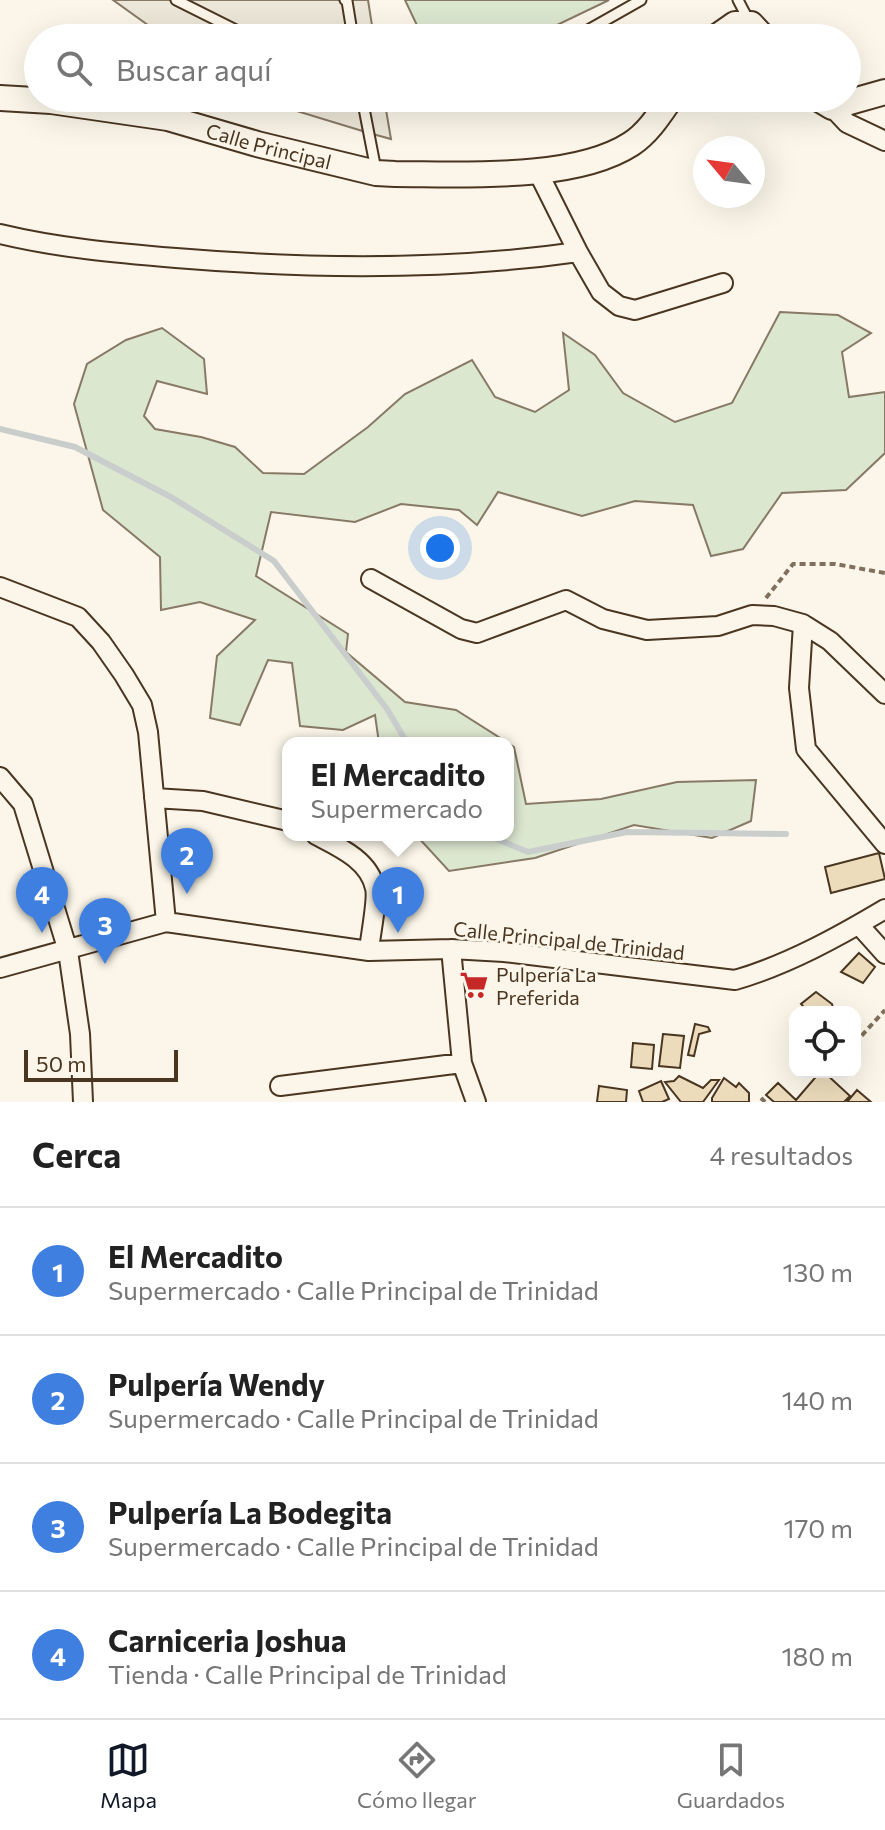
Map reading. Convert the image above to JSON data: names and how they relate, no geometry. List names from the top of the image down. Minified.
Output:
{"streets":{"street":["Calle Principal","Calle Principal de Trinidad"]},"places":{"supermarket":["Pulpería La Preferida"]},"scale_bar":"50 m","north":"top left","page":{"search":"Buscar aquí","popup":["El Mercadito","Supermercado"],"pins":["2","1","4","3"],"scale":"50 m","heading":["Cerca","4 resultados"],"list":[{"mark":"1","name":"El Mercadito","note":"Supermercado · Calle Principal de Trinidad","value":"130 m"},{"mark":"2","name":"Pulpería Wendy","note":"Supermercado · Calle Principal de Trinidad","value":"140 m"},{"mark":"3","name":"Pulpería La Bodegita","note":"Supermercado · Calle Principal de Trinidad","value":"170 m"},{"mark":"4","name":"Carniceria Joshua","note":"Tienda · Calle Principal de Trinidad","value":"180 m"}],"nav":["Mapa","Cómo llegar","Guardados"]}}
